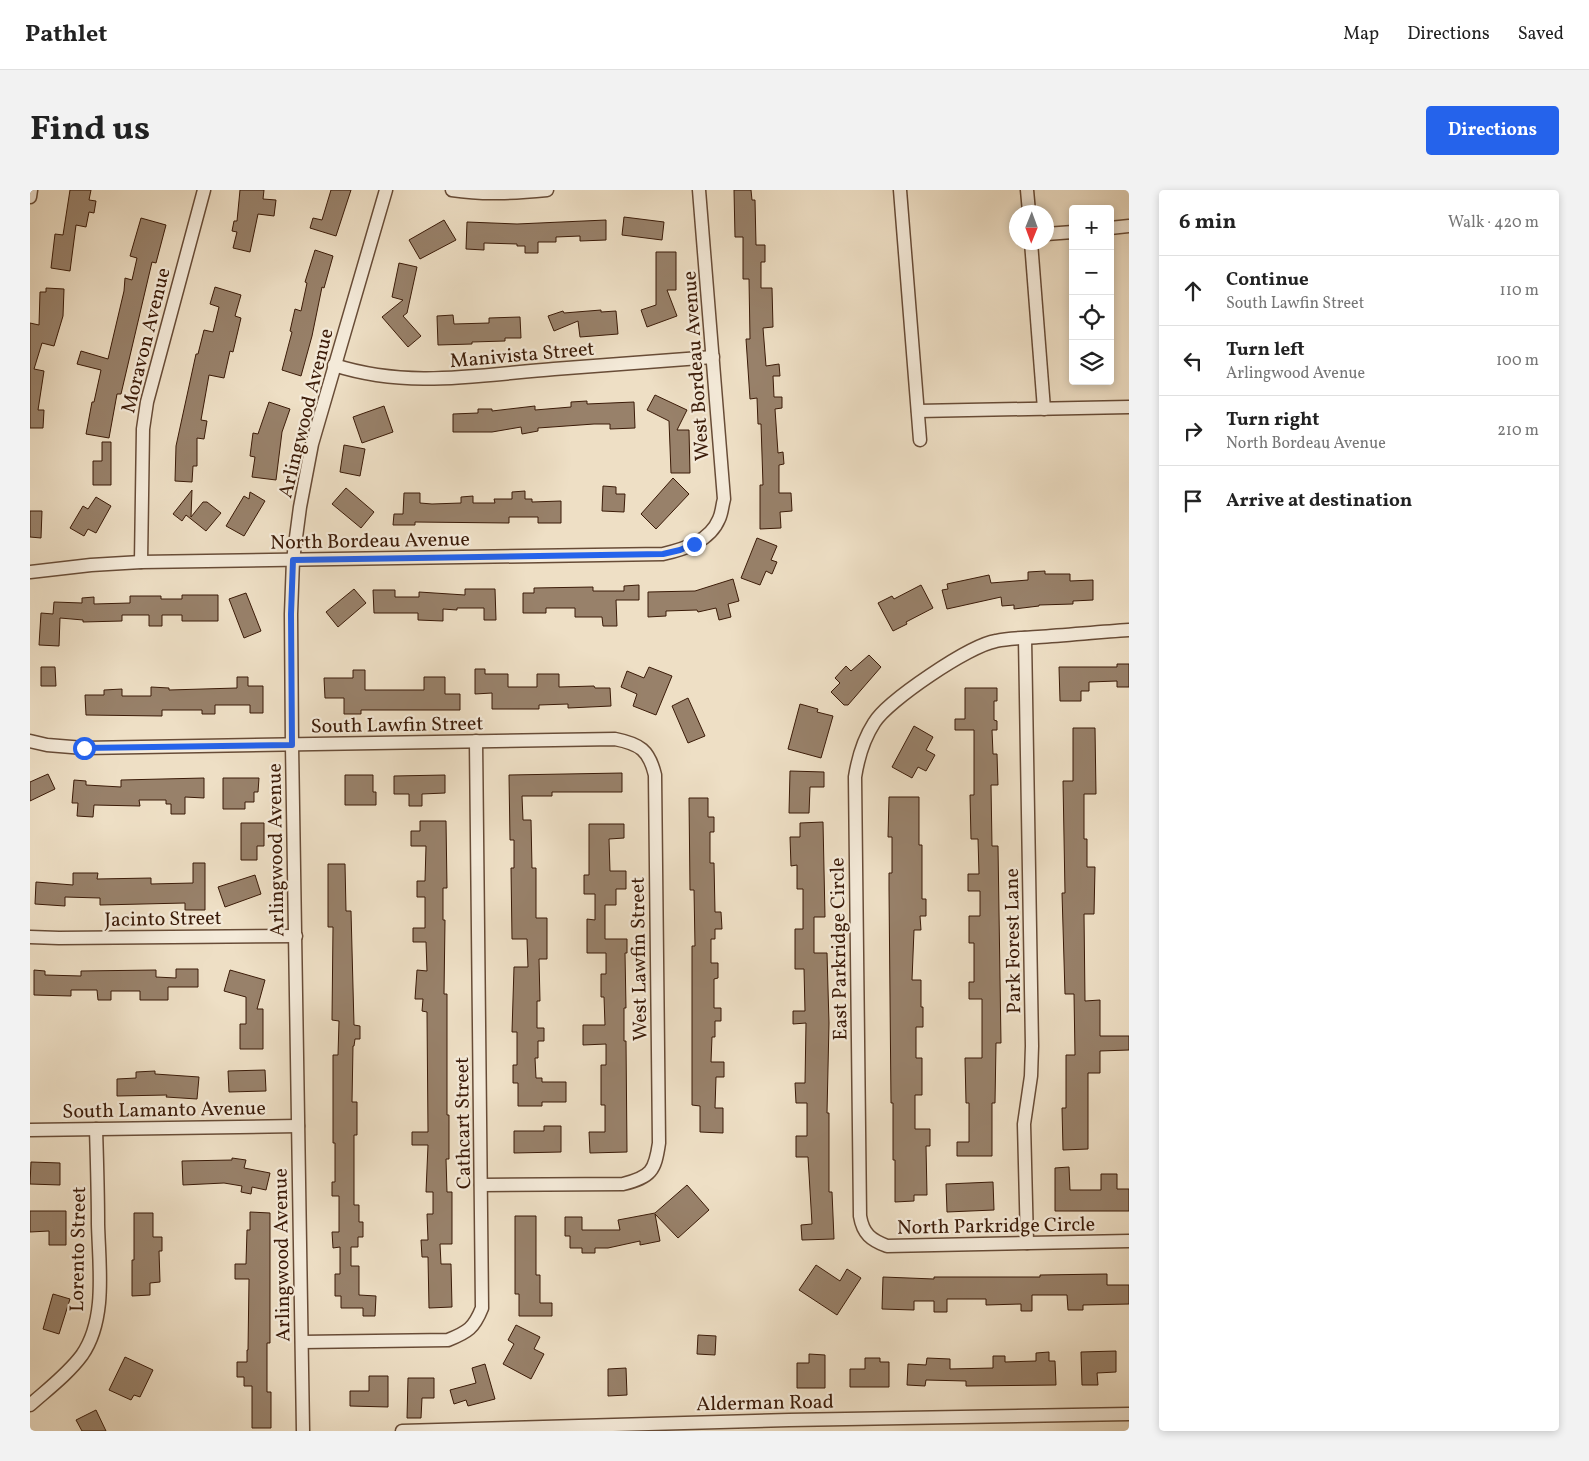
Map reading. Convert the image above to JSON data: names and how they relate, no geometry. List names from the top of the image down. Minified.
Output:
{"streets":{"street":["Moravon Avenue","Manivista Street","West Bordeau Avenue","Arlingwood Avenue","North Bordeau Avenue","South Lawfin Street","Jacinto Street","Park Forest Lane","East Parkridge Circle","West Lawfin Street","South Lamanto Avenue","Cathcart Street","North Parkridge Circle","Lorento Street","Alderman Road"]},"crossings":[["Moravon Avenue","North Bordeau Avenue"],["Manivista Street","West Bordeau Avenue"],["Manivista Street","Arlingwood Avenue"],["West Bordeau Avenue","North Bordeau Avenue"],["Arlingwood Avenue","North Bordeau Avenue"],["Arlingwood Avenue","South Lawfin Street"],["Arlingwood Avenue","Jacinto Street"],["Arlingwood Avenue","South Lamanto Avenue"],["Arlingwood Avenue","Cathcart Street"],["South Lawfin Street","West Lawfin Street"],["South Lawfin Street","Cathcart Street"],["Park Forest Lane","East Parkridge Circle"],["Park Forest Lane","North Parkridge Circle"],["East Parkridge Circle","North Parkridge Circle"],["West Lawfin Street","Cathcart Street"],["South Lamanto Avenue","Lorento Street"]],"north":"bottom","page":{"header":"Pathlet","nav":["Map","Directions","Saved"],"title":"Find us","buttons":"Directions","heading":["6 min","Walk · 420 m"],"map_buttons":["+","−"],"list":[["Continue","South Lawfin Street","110 m"],["Turn left","Arlingwood Avenue","100 m"],["Turn right","North Bordeau Avenue","210 m"],"Arrive at destination"]}}
